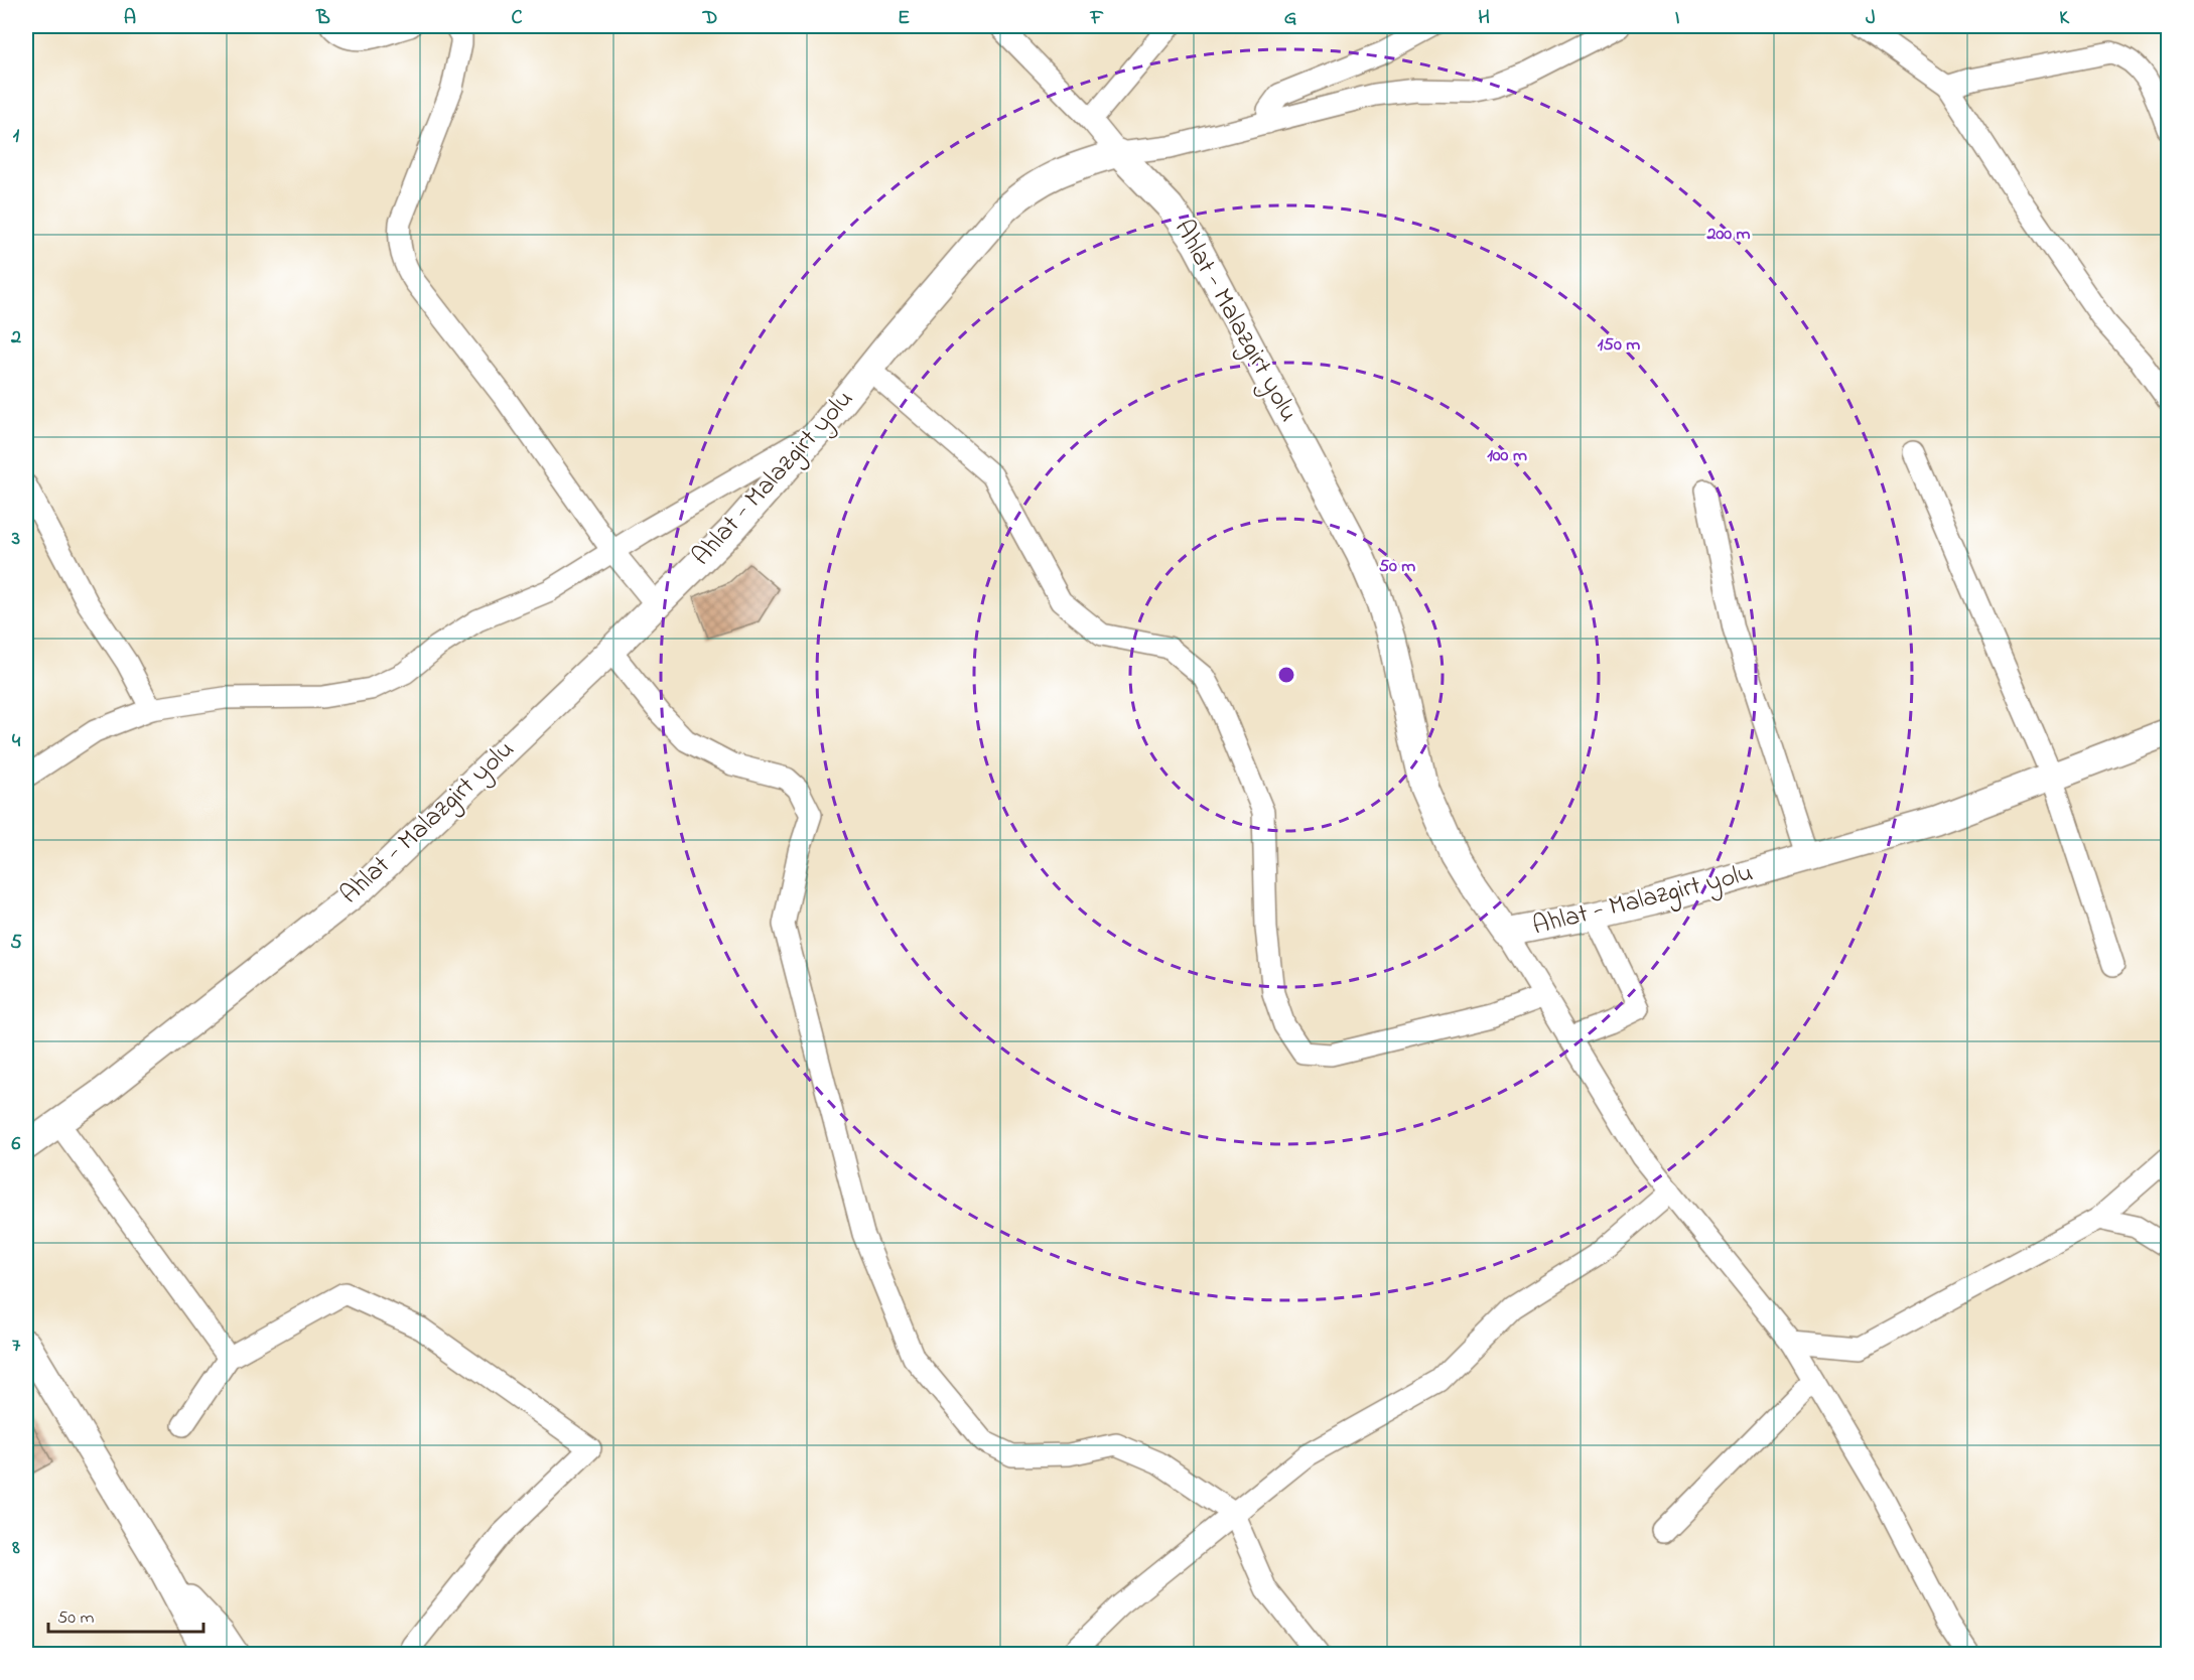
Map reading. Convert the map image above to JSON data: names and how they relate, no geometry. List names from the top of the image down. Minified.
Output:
{"streets":{"main road":["Ahlat - Malazgirt yolu"]},"scale_bar":"50 m","grid":{"columns":["A","B","C","D","E","F","G","H","I","J","K"],"rows":["1","2","3","4","5","6","7","8"]},"rings":["200 m","150 m","100 m","50 m"]}
